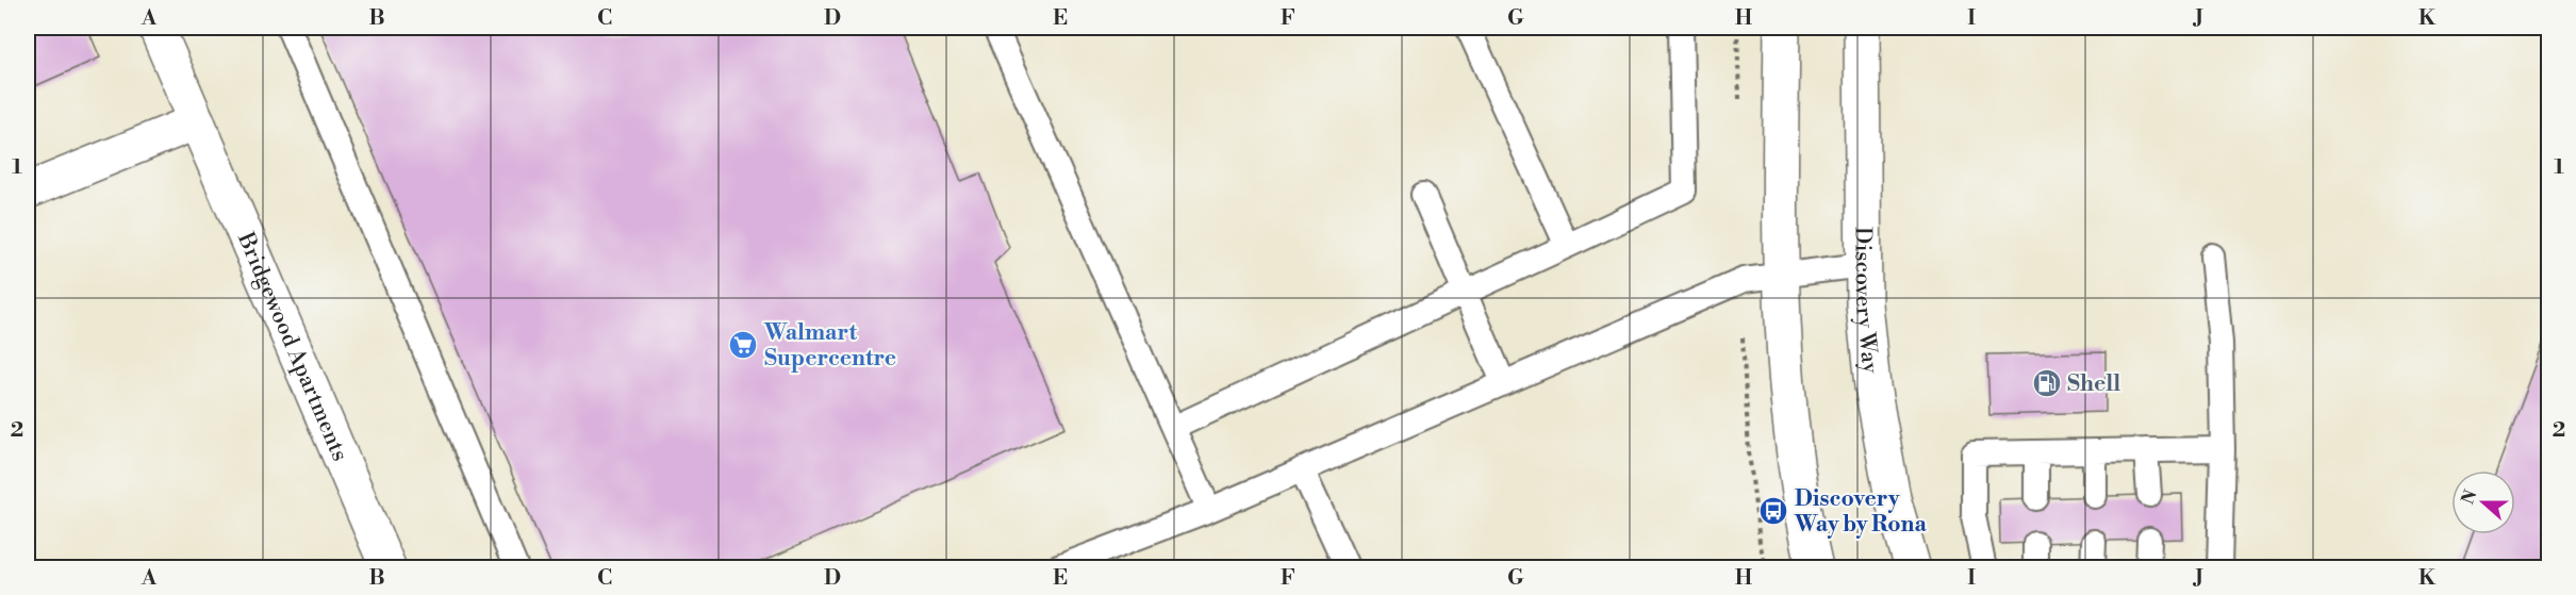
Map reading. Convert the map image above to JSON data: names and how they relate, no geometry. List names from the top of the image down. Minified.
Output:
{"streets":{"street":["Discovery Way","Bridgewood Apartments"]},"places":{"supermarket":["Walmart Supercentre"],"fuel station":["Shell"],"bus stop":["Discovery Way by Rona"]},"north":"left","grid":{"columns":["A","B","C","D","E","F","G","H","I","J","K"],"rows":["1","2"]}}
